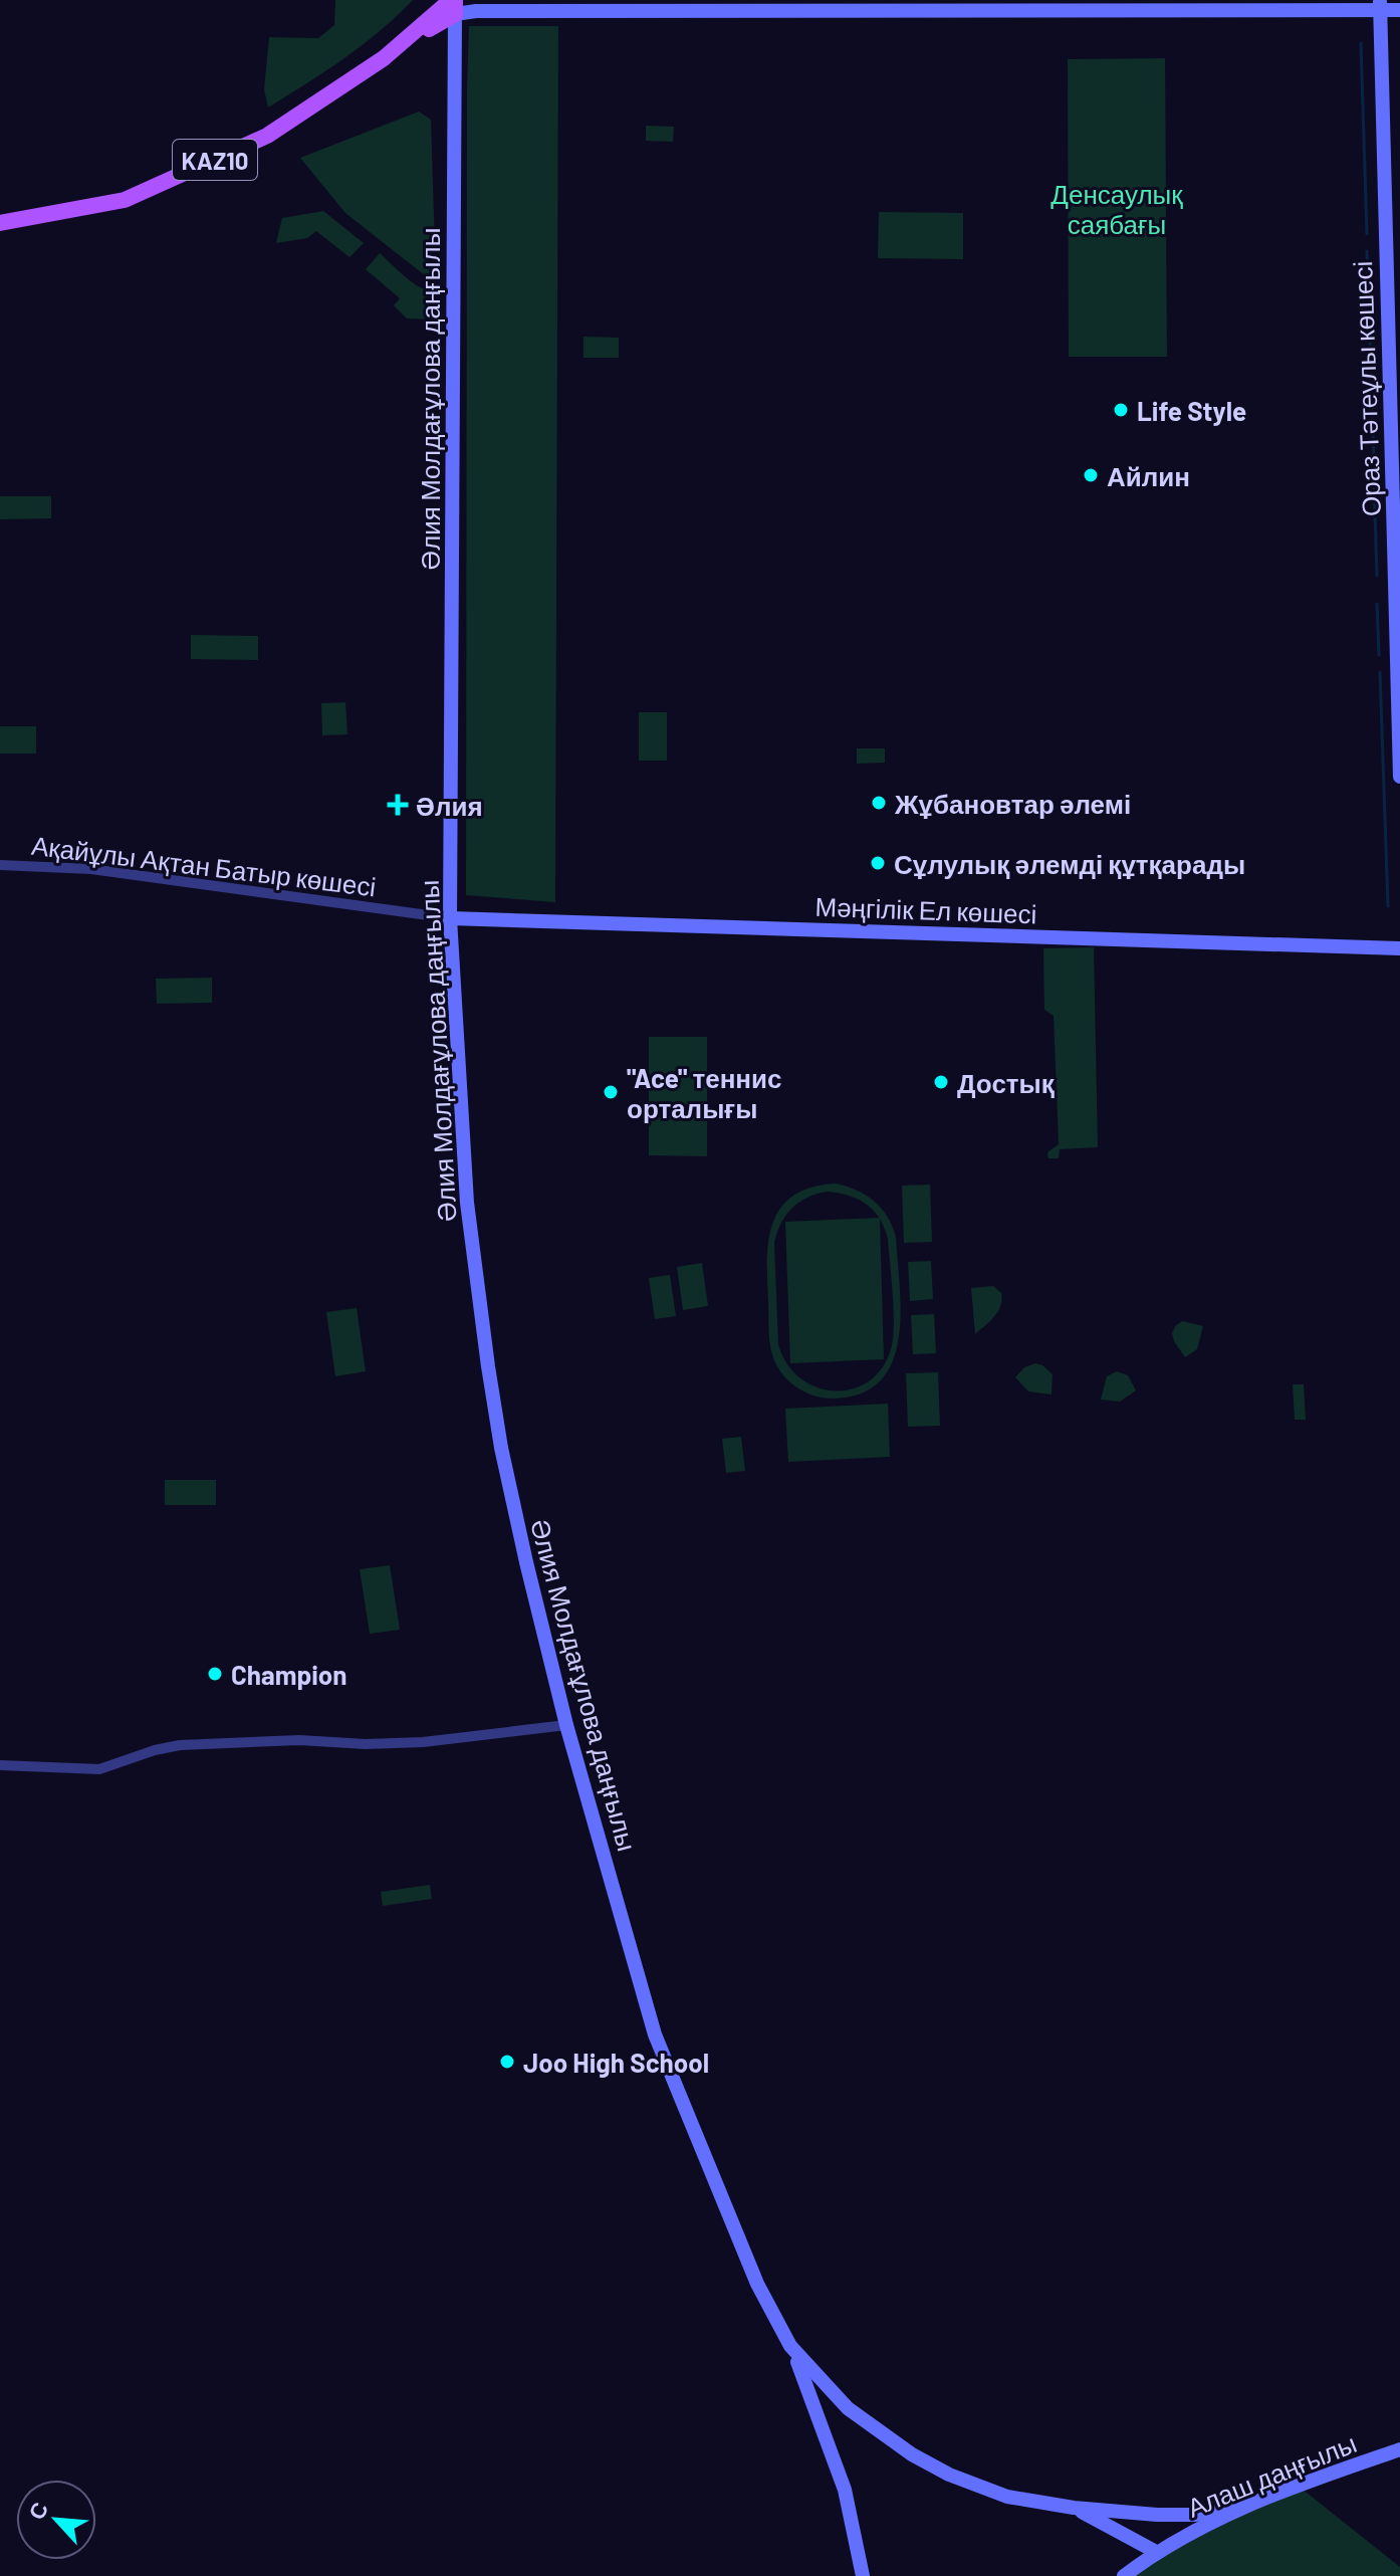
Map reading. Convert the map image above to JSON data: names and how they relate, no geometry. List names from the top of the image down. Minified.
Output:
{"streets":{"main road":["KAZ10","Ораз Тәтеұлы көшесі","Әлия Молдағұлова даңғылы","Мәңгілік Ел көшесі","Алаш даңғылы"],"street":["Ақайұлы Ақтан Батыр көшесі"]},"crossings":[["KAZ10","Әлия Молдағұлова даңғылы"],["Әлия Молдағұлова даңғылы","Ақайұлы Ақтан Батыр көшесі"],["Әлия Молдағұлова даңғылы","Мәңгілік Ел көшесі"],["Ақайұлы Ақтан Батыр көшесі","Мәңгілік Ел көшесі"]],"parks":["Денсаулық саябағы"],"places":{"other":["Life Style","Айлин","Жұбановтар әлемі","Сұлулық әлемді құтқарады","Достық","\"Ace\" теннис орталығы","Champion","Joo High School"],"health":["Әлия"]},"north":"top left"}
